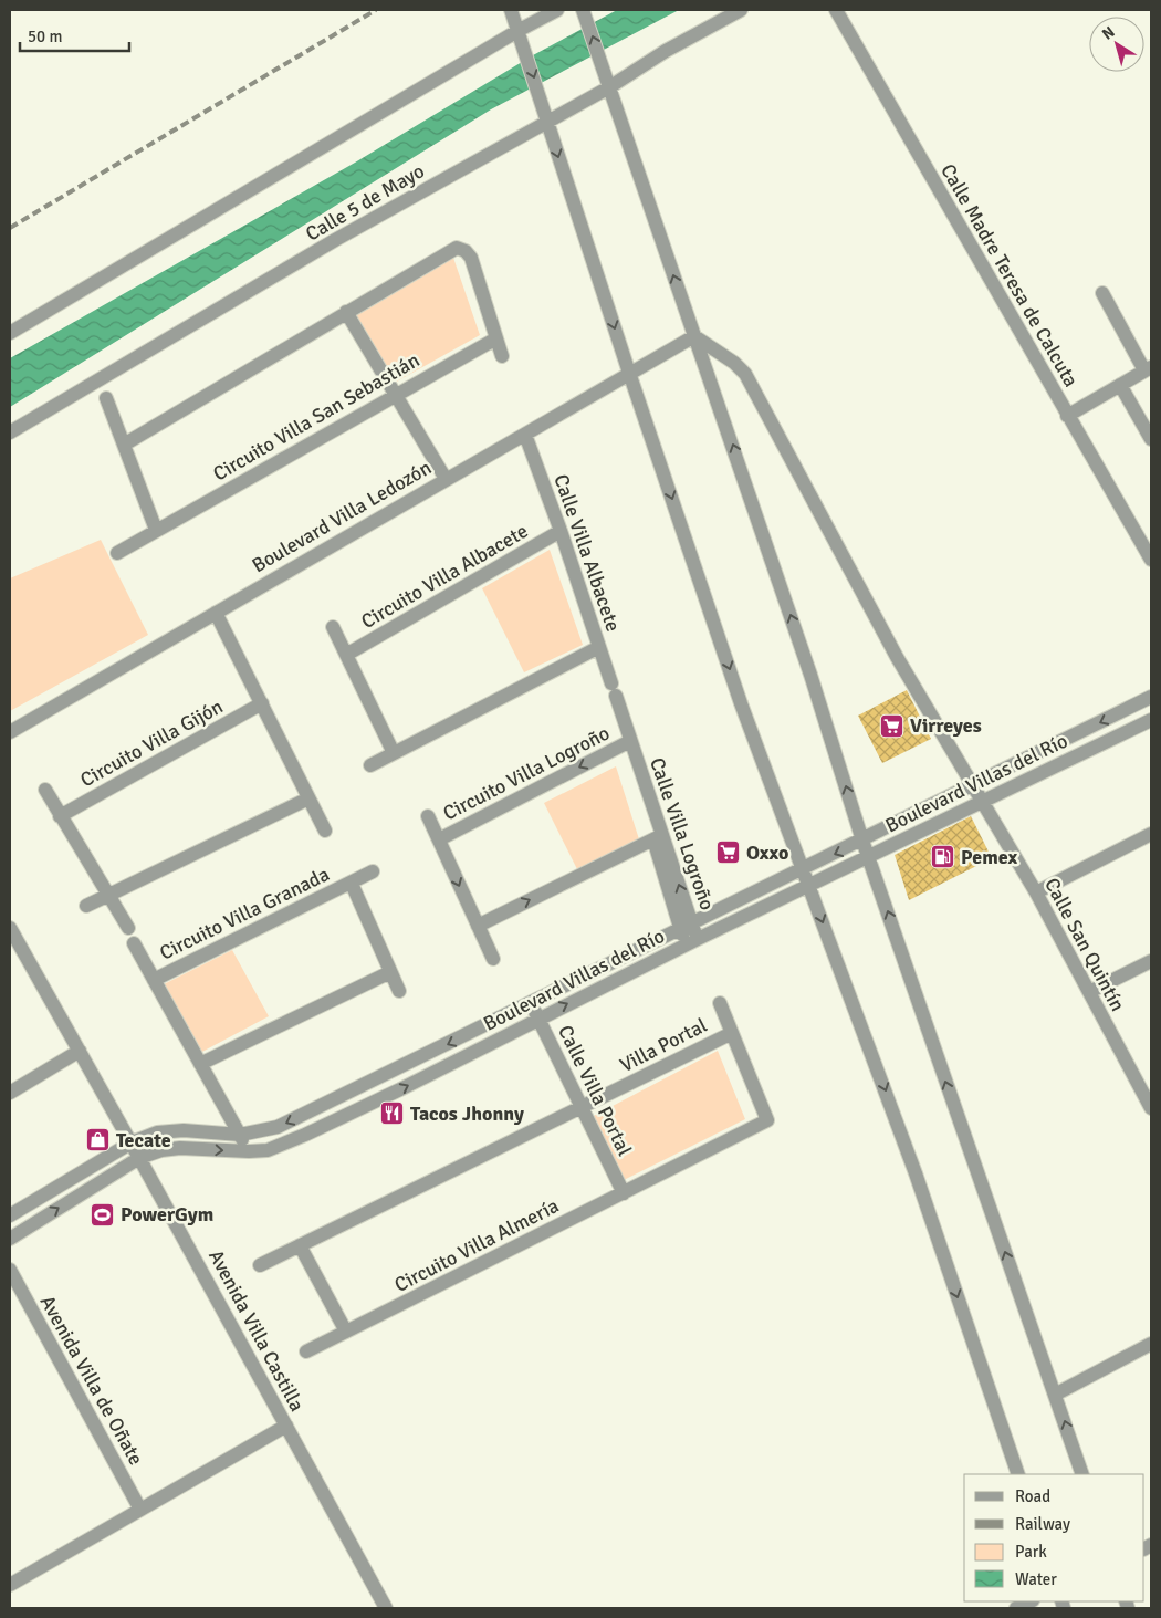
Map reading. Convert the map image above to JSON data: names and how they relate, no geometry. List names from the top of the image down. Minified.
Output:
{"streets":{"street":["Calle 5 de Mayo","Calle Madre Teresa de Calcuta","Circuito Villa San Sebastián","Boulevard Villa Ledozón","Calle Villa Albacete","Circuito Villa Albacete","Circuito Villa Gijón","Circuito Villa Logroño","Boulevard Villas del Río","Calle Villa Logroño","Circuito Villa Granada","Calle San Quintín","Villa Portal","Calle Villa Portal","Circuito Villa Almería","Avenida Villa Castilla","Avenida Villa de Oñate"]},"crossings":[["Boulevard Villa Ledozón","Calle Villa Albacete"],["Boulevard Villa Ledozón","Calle San Quintín"],["Calle Villa Albacete","Circuito Villa Albacete"],["Calle Villa Albacete","Circuito Villa Logroño"],["Calle Villa Albacete","Calle Villa Logroño"],["Circuito Villa Logroño","Calle Villa Logroño"],["Boulevard Villas del Río","Circuito Villa Granada"],["Boulevard Villas del Río","Calle San Quintín"],["Boulevard Villas del Río","Calle Villa Portal"],["Boulevard Villas del Río","Avenida Villa Castilla"],["Villa Portal","Calle Villa Portal"],["Calle Villa Portal","Circuito Villa Almería"]],"places":{"supermarket":["Virreyes","Oxxo"],"fuel station":["Pemex"],"restaurant":["Tacos Jhonny"],"shop":["Tecate"],"sports":["PowerGym"]},"legend":["Road","Railway","Park","Water"],"scale_bar":"50 m","north":"top left"}
